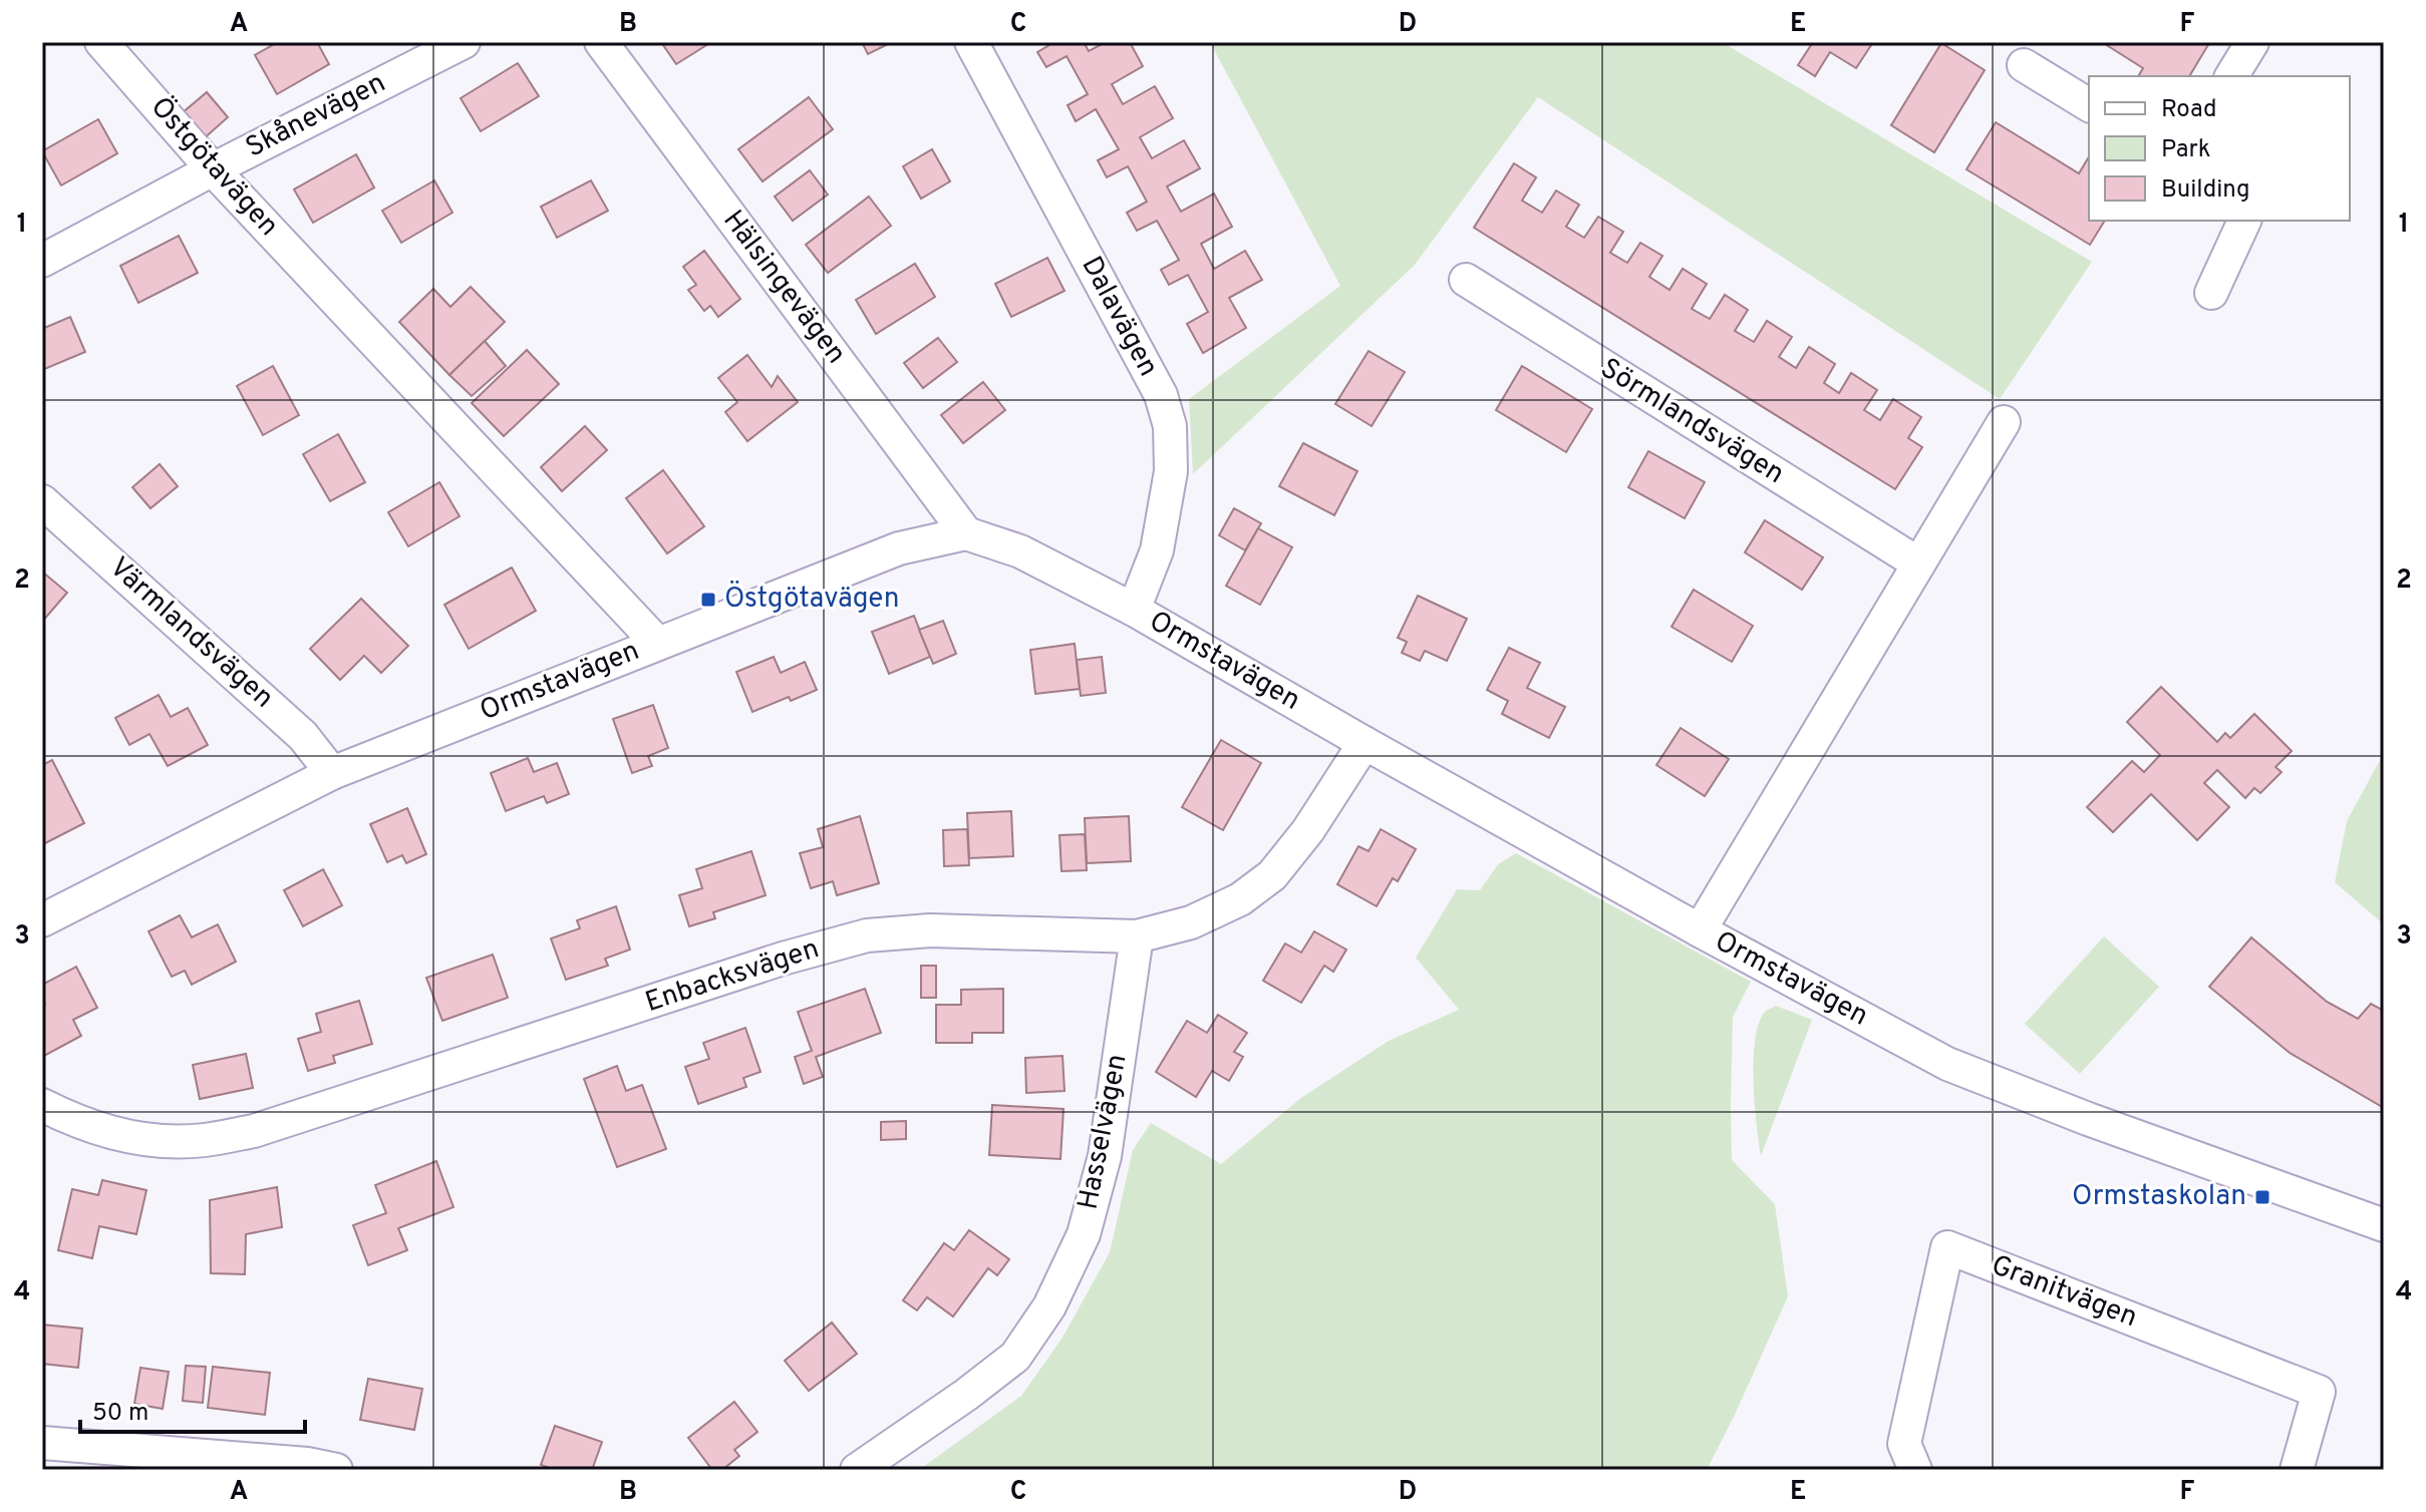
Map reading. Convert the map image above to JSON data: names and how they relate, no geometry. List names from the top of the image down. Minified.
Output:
{"streets":{"street":["Skånevägen","Östgötavägen","Hälsingevägen","Dalavägen","Sörmlandsvägen","Värmlandsvägen","Ormstavägen","Enbacksvägen","Hasselvägen","Granitvägen"]},"crossings":[["Skånevägen","Östgötavägen"],["Östgötavägen","Ormstavägen"],["Hälsingevägen","Ormstavägen"],["Dalavägen","Ormstavägen"],["Värmlandsvägen","Ormstavägen"],["Ormstavägen","Enbacksvägen"],["Enbacksvägen","Hasselvägen"]],"places":{"transit":["Östgötavägen","Ormstaskolan"]},"legend":["Road","Park","Building"],"scale_bar":"50 m","grid":{"columns":["A","B","C","D","E","F"],"rows":["1","2","3","4"]}}
